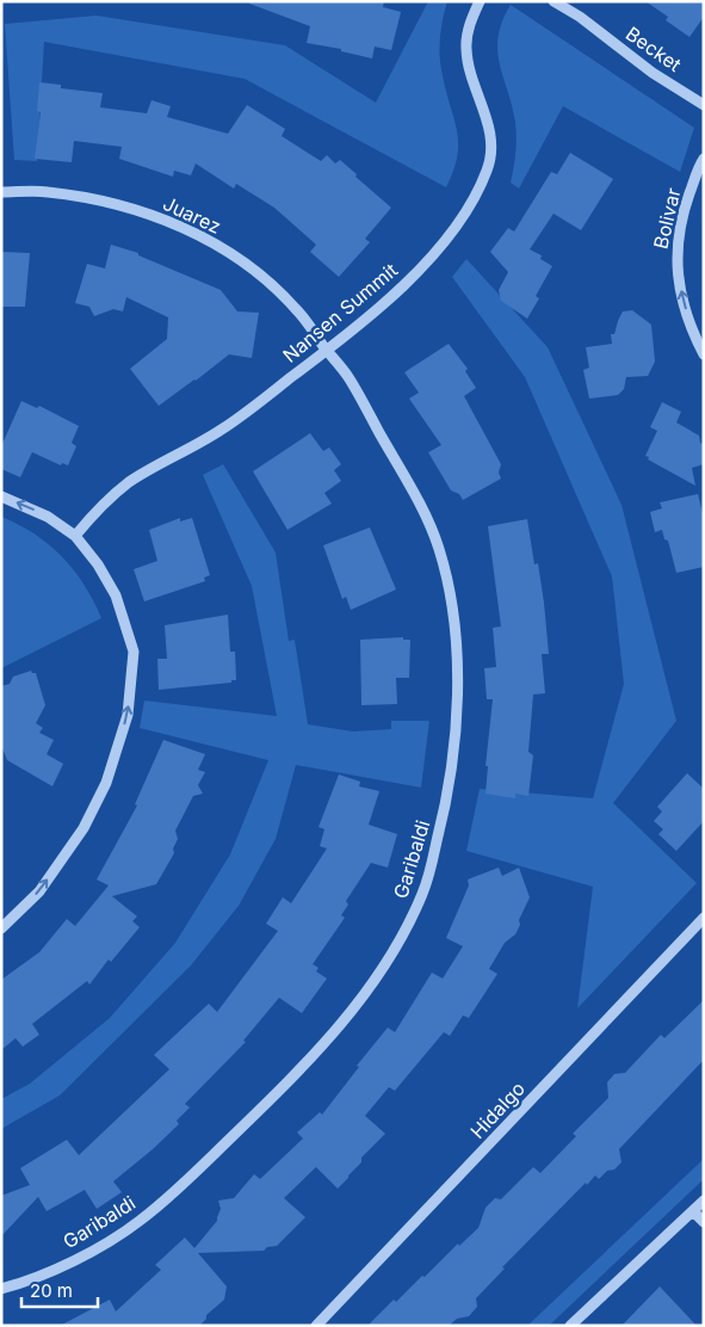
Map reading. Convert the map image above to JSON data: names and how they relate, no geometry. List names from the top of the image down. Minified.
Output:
{"streets":{"street":["Becket","Juarez","Bolivar","Nansen Summit","Garibaldi","Hidalgo"]},"crossings":[["Juarez","Nansen Summit"],["Juarez","Garibaldi"],["Nansen Summit","Garibaldi"]],"one_way":["Bolivar"],"scale_bar":"20 m"}
